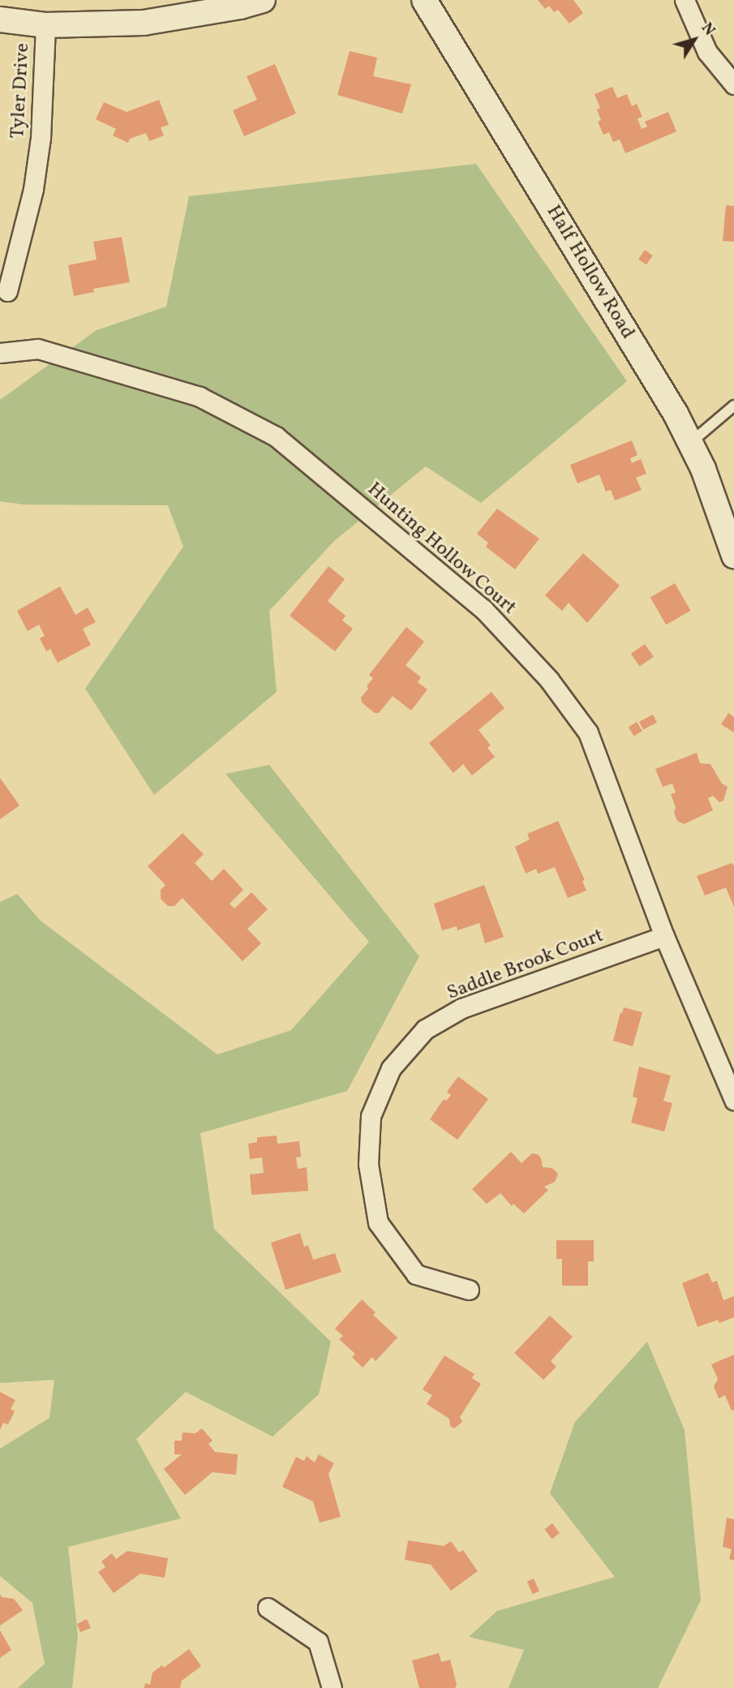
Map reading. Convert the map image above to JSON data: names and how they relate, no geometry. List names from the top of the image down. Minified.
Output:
{"streets":{"street":["Tyler Drive","Half Hollow Road","Hunting Hollow Court","Saddle Brook Court"]},"crossings":[["Hunting Hollow Court","Saddle Brook Court"]],"north":"top right"}
